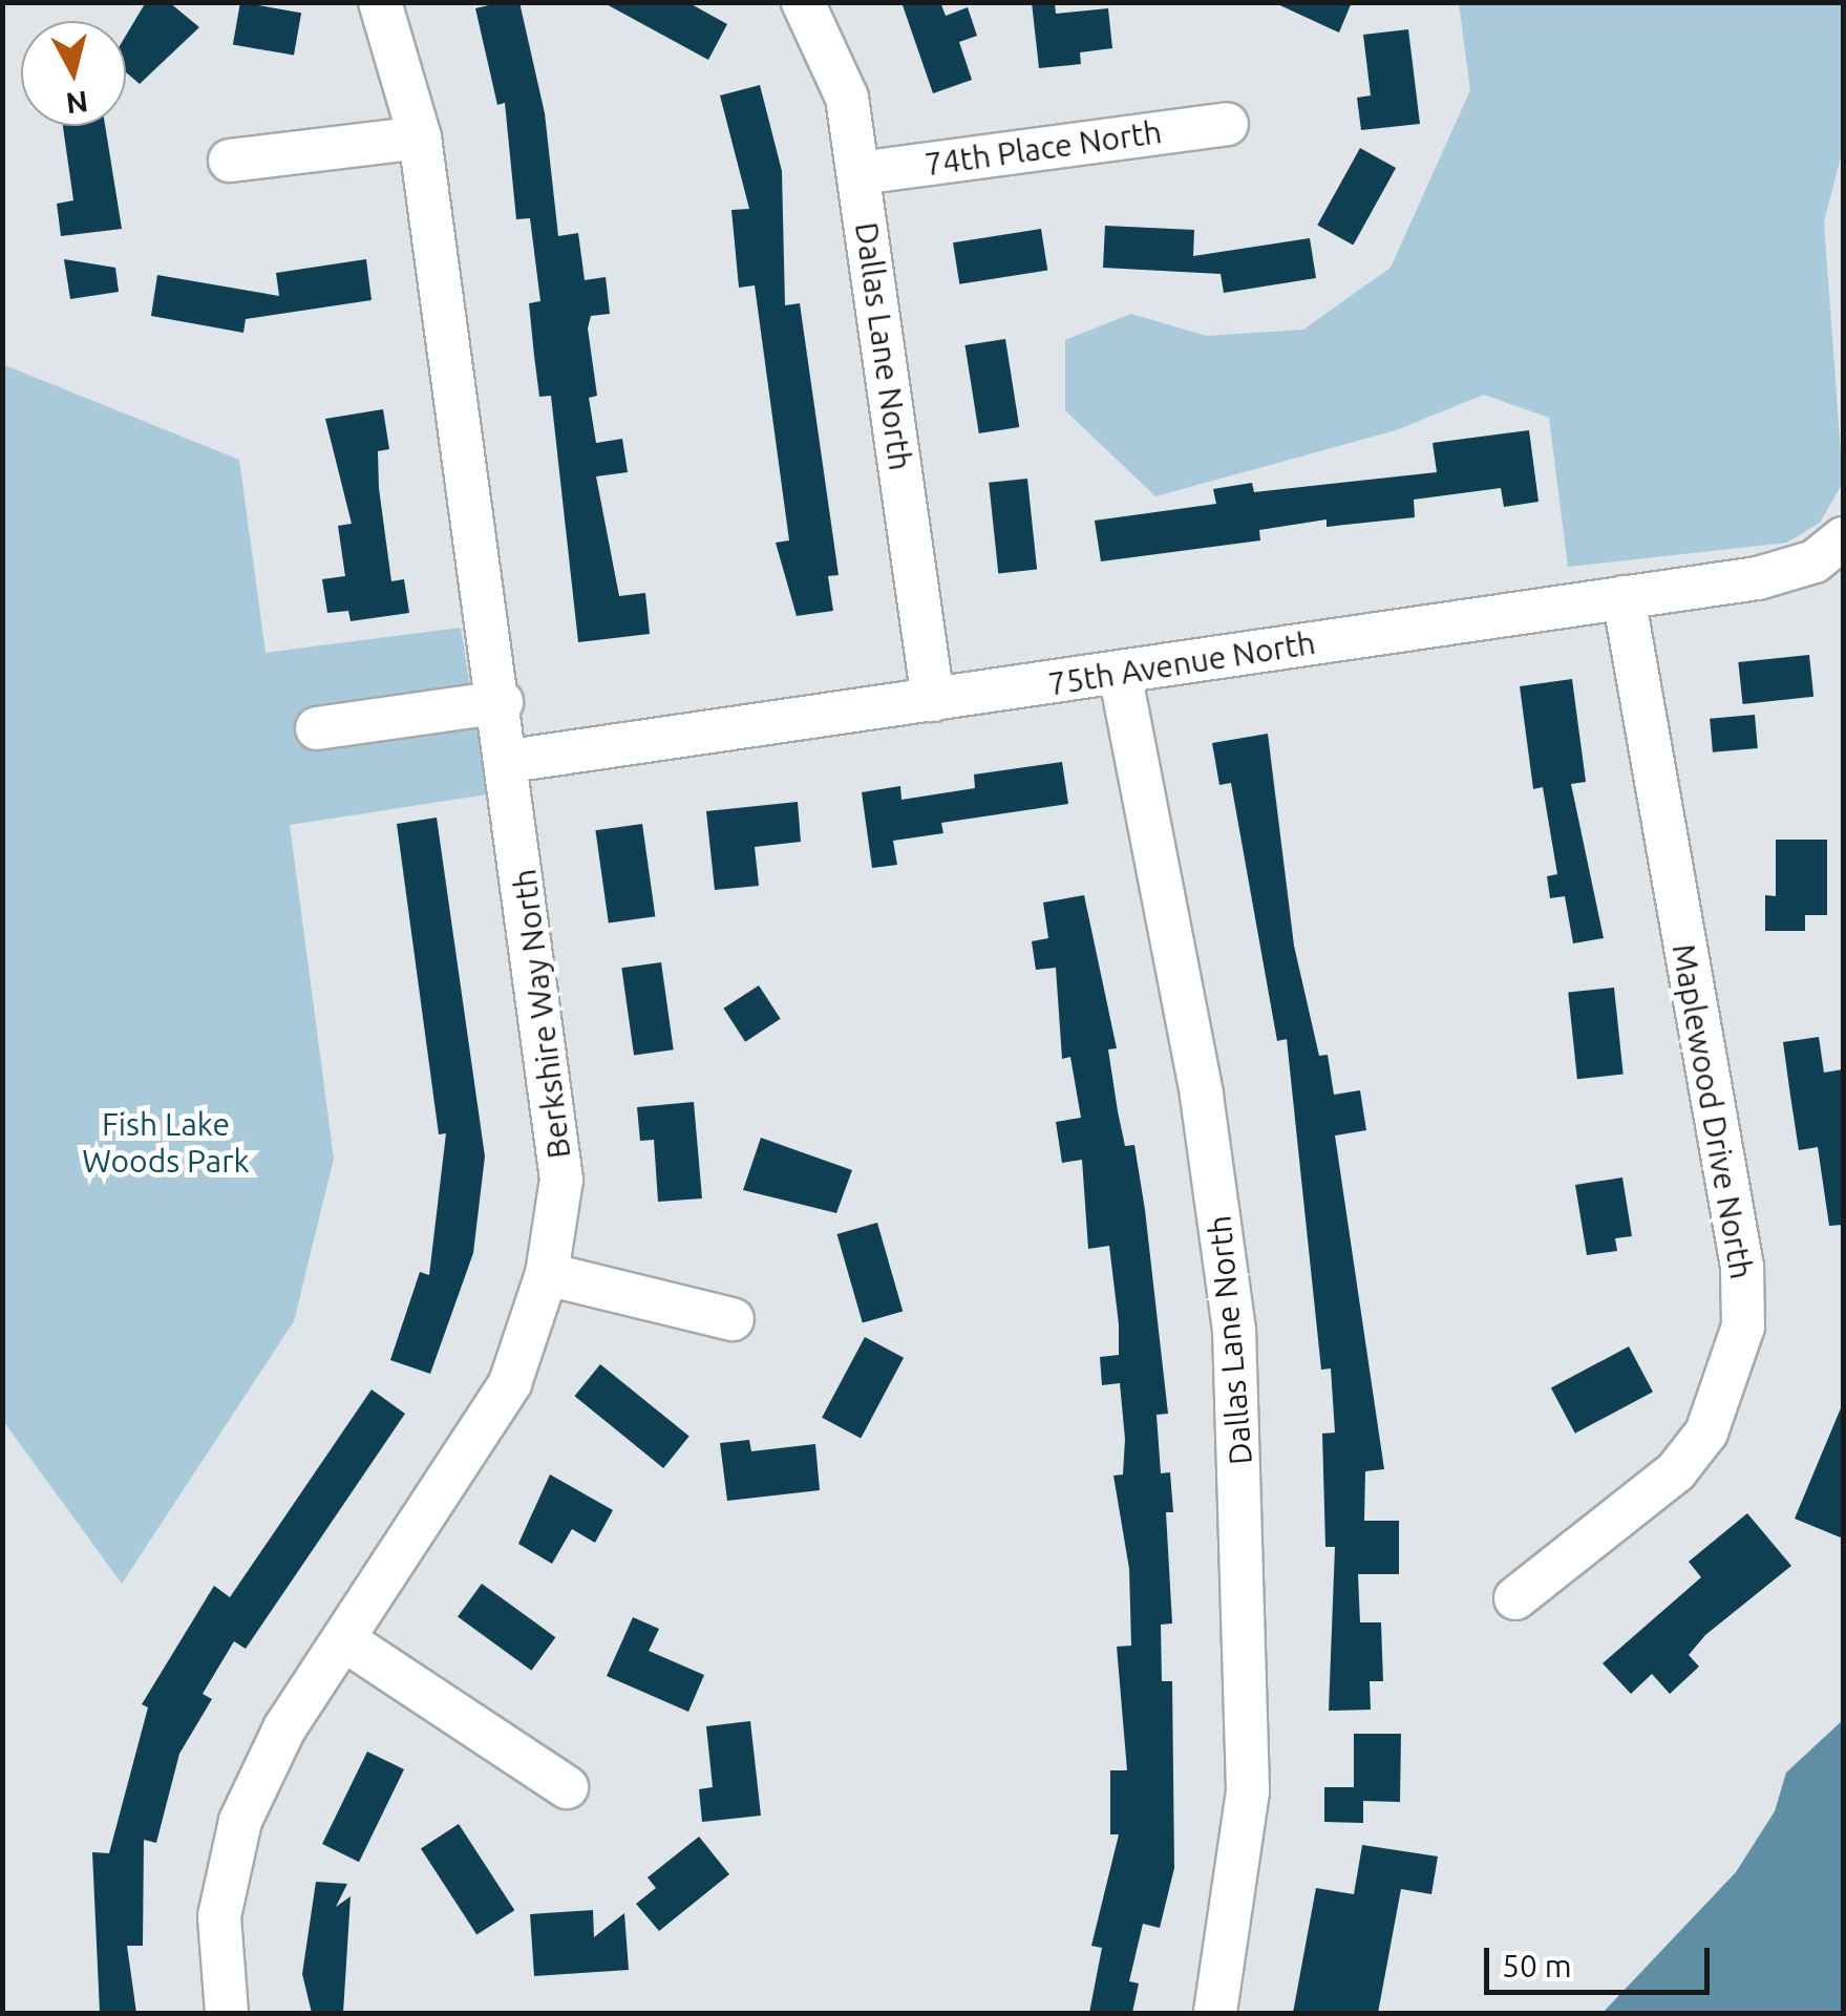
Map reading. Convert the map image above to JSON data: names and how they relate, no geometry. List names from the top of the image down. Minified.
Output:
{"streets":{"street":["74th Place North","Dallas Lane North","75th Avenue North","Berkshire Way North","Maplewood Drive North"]},"crossings":[["74th Place North","Dallas Lane North"],["Dallas Lane North","75th Avenue North"],["75th Avenue North","Berkshire Way North"],["75th Avenue North","Maplewood Drive North"]],"parks":["Fish Lake Woods Park"],"scale_bar":"50 m","north":"bottom"}
